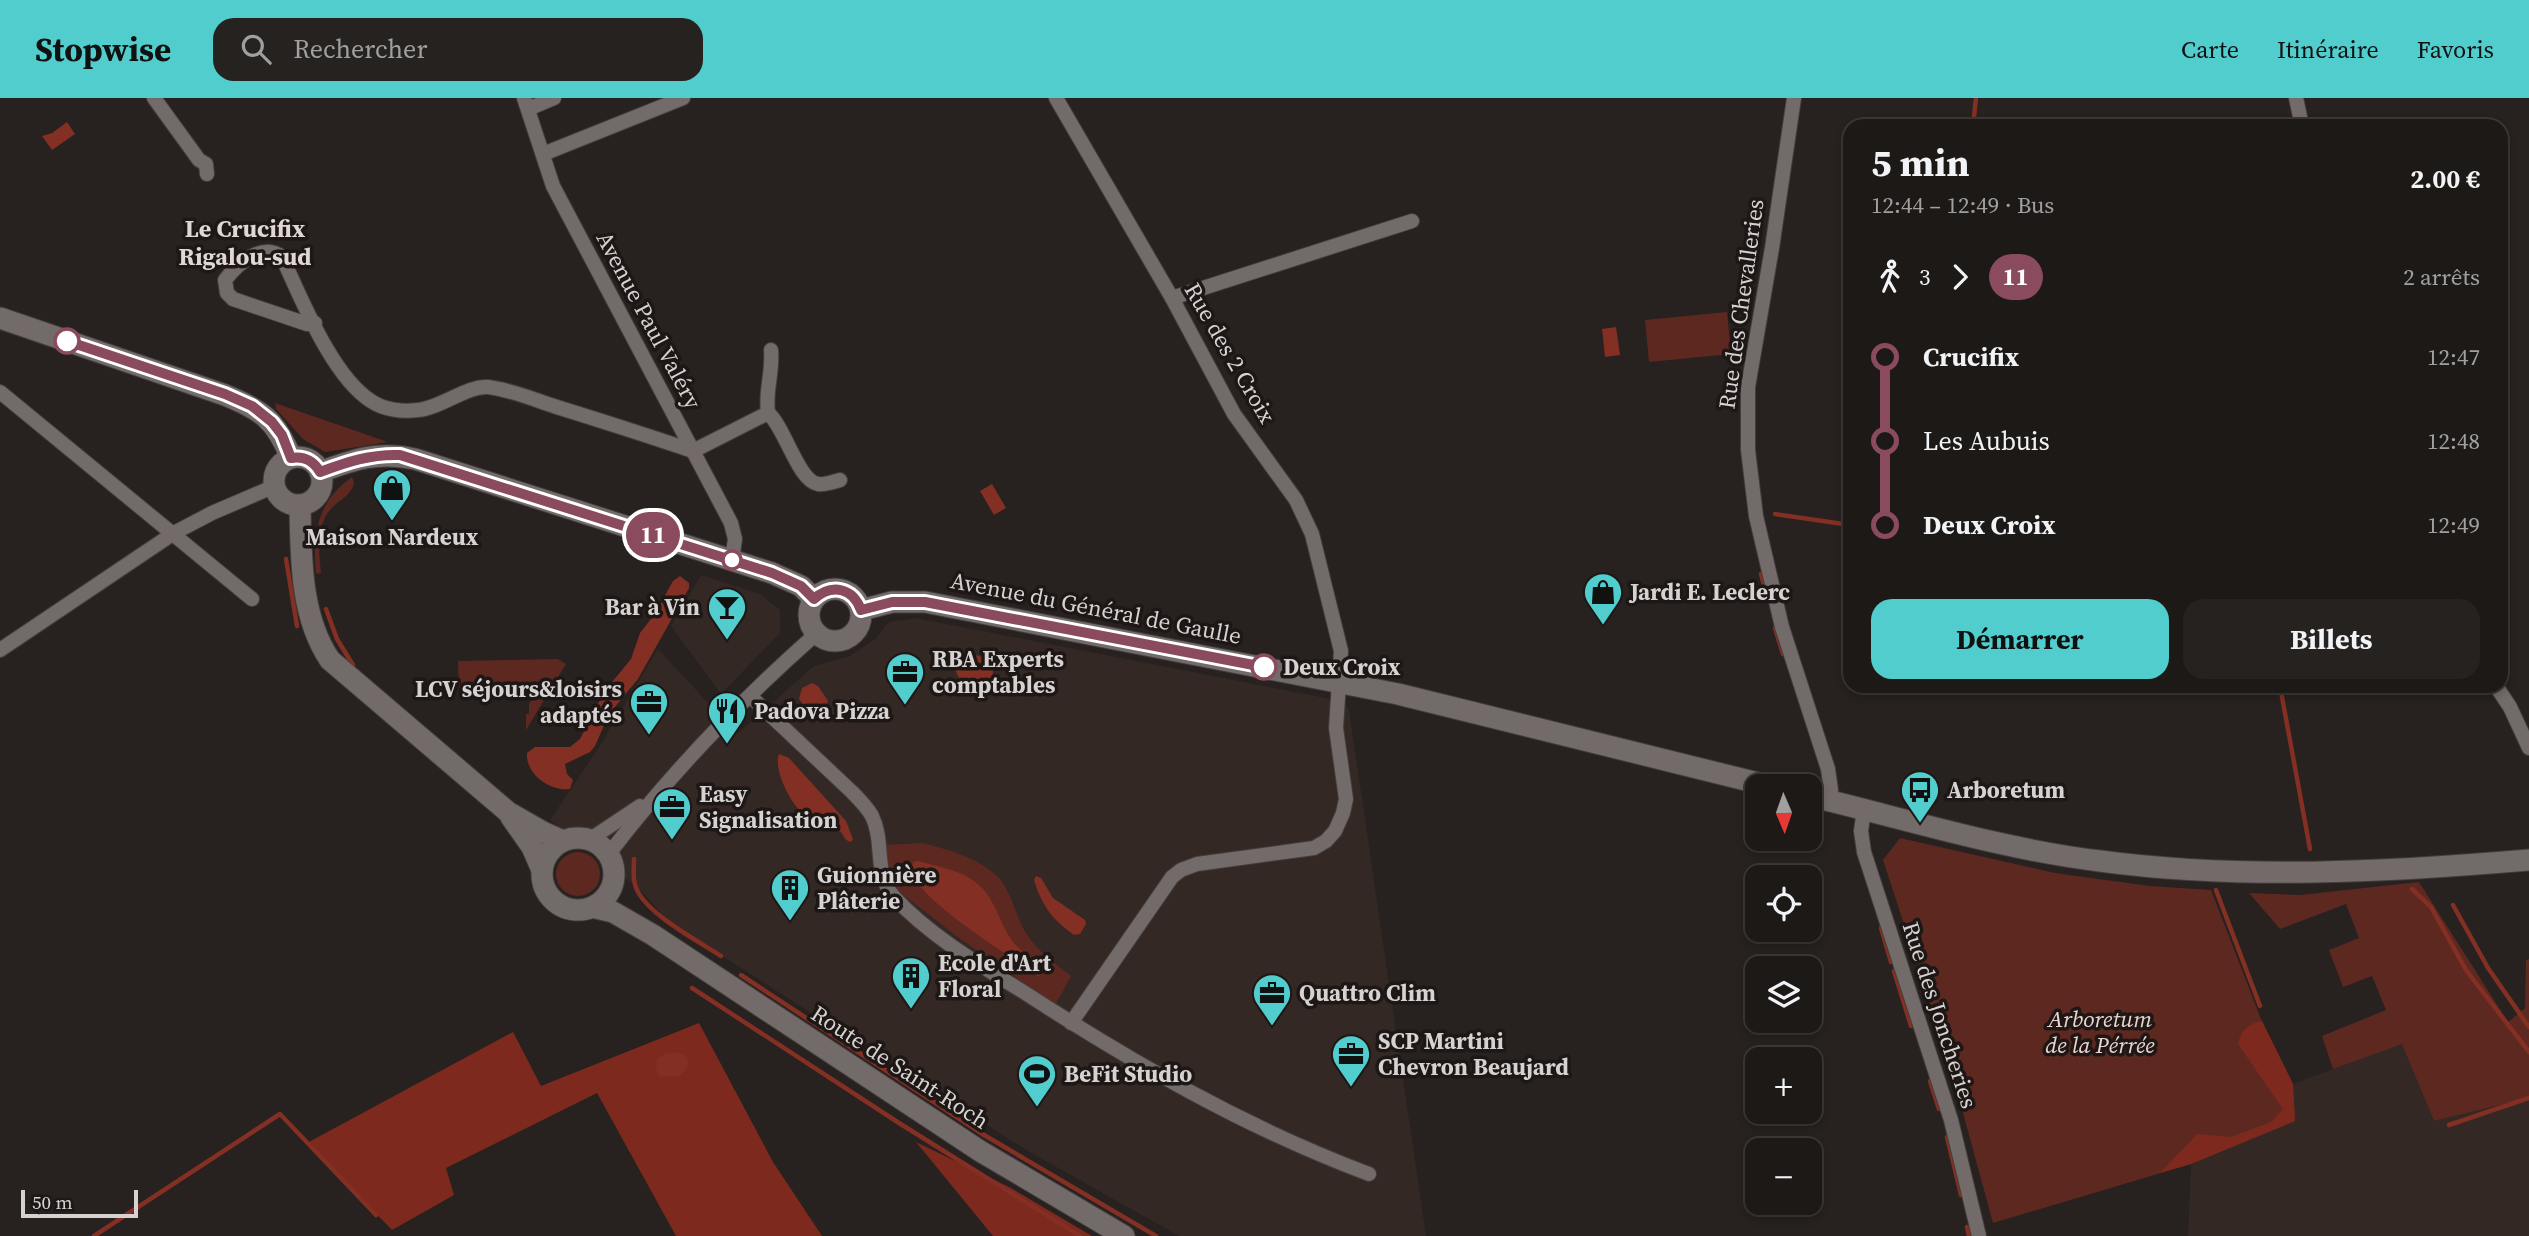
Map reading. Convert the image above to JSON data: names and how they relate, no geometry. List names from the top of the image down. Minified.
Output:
{"streets":{"street":["Rue des Chevalleries","Avenue Paul Valéry","Rue des 2 Croix","Avenue du Général de Gaulle","Rue des Joncheries","Route de Saint-Roch"]},"crossings":[["Rue des 2 Croix","Avenue du Général de Gaulle"]],"districts":["Le Crucifix Rigalou-sud"],"parks":["Arboretum de la Pérrée"],"places":{"shop":["Maison Nardeux","Jardi E. Leclerc"],"bar":["Bar à Vin"],"other":["Deux Croix"],"office":["RBA Experts comptables","LCV séjours&loisirs adaptés","Easy Signalisation","Quattro Clim","SCP Martini Chevron Beaujard"],"restaurant":["Padova Pizza"],"bus stop":["Arboretum"],"building":["Guionnière Plâterie","Ecole d'Art Floral"],"sports":["BeFit Studio"]},"lines":["bus line 11"],"scale_bar":"50 m","north":"bottom","page":{"header":"Stopwise","search":"Rechercher","nav":["Carte","Itinéraire","Favoris"],"on_map":"11","heading":["5 min","12:44 – 12:49 · Bus","2.00 €"],"legs":["3","11","2 arrêts"],"list":[{"name":"Crucifix","value":"12:47"},{"name":"Les Aubuis","value":"12:48"},{"name":"Deux Croix","value":"12:49"}],"buttons":["Démarrer","Billets"],"map_buttons":["+","−"],"scale":"50 m"}}
